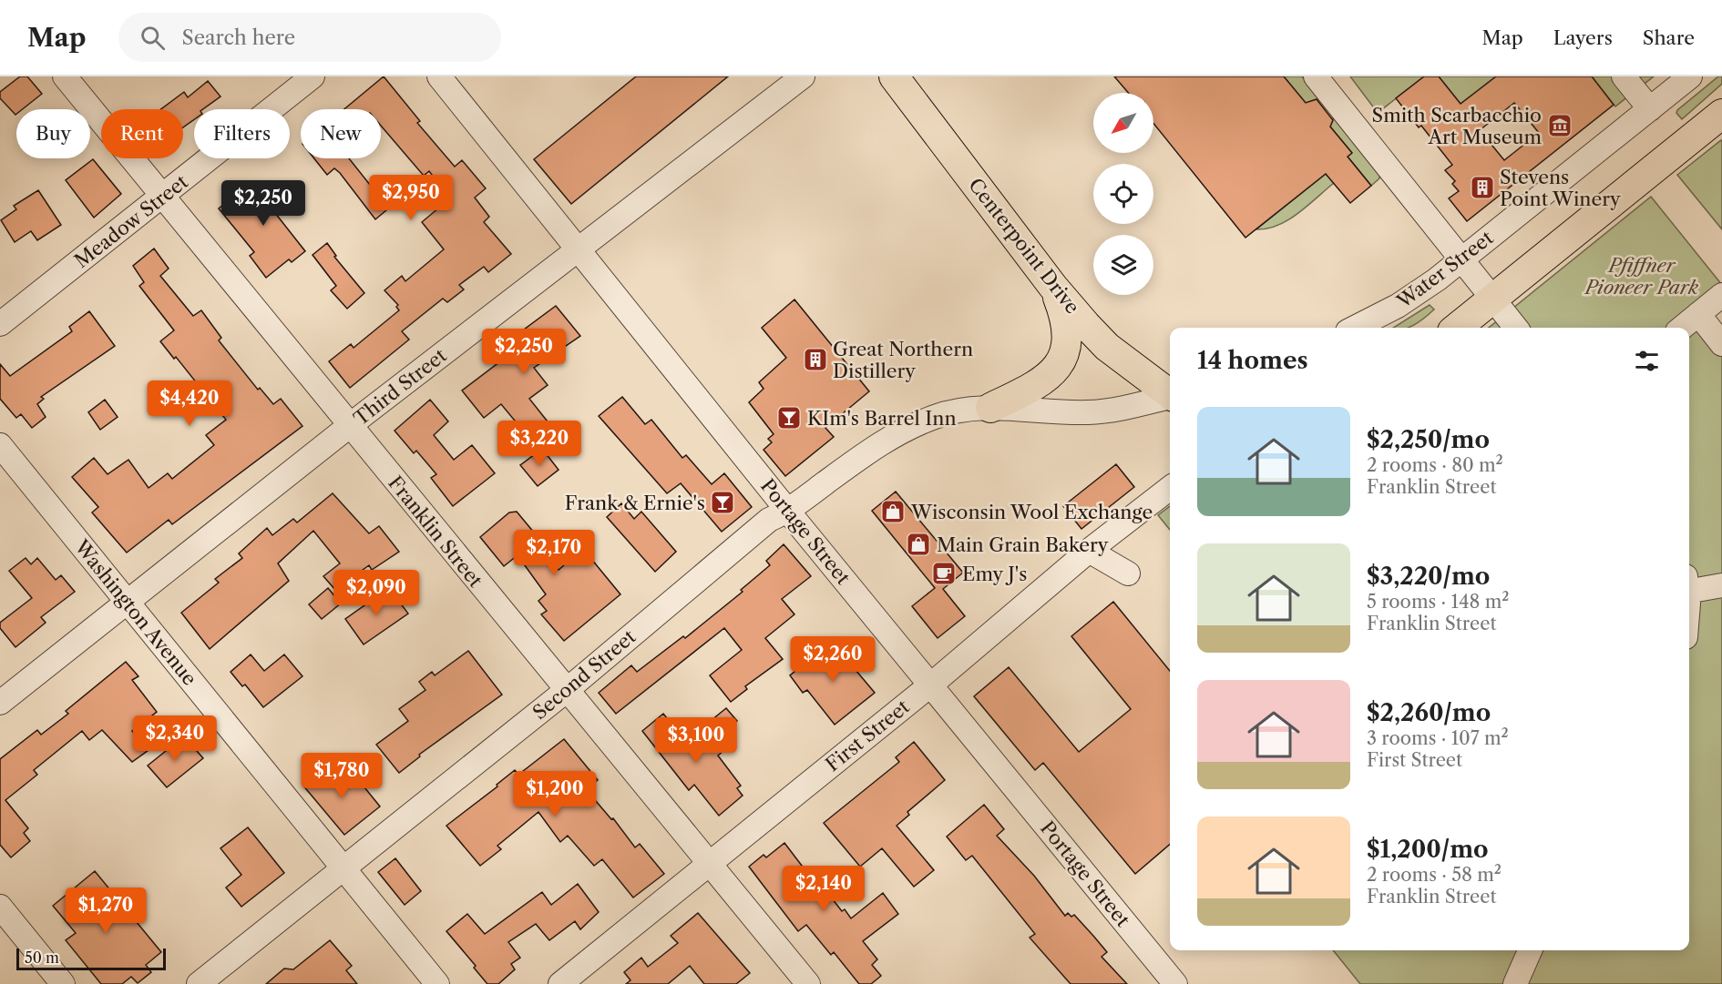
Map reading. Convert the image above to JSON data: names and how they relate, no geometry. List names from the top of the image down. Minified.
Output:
{"streets":{"main road":["Centerpoint Drive"],"street":["Meadow Street","Water Street","Third Street","Franklin Street","Portage Street","Washington Avenue","Second Street","First Street"]},"crossings":[["Meadow Street","Franklin Street"],["Third Street","Franklin Street"],["Third Street","Portage Street"],["Third Street","Washington Avenue"],["Franklin Street","Second Street"],["Franklin Street","First Street"],["Portage Street","Second Street"],["Portage Street","First Street"],["Washington Avenue","Second Street"]],"parks":["Pfiffner Pioneer Park"],"places":{"museum":["Smith Scarbacchio Art Museum"],"building":["Stevens Point Winery","Great Northern Distillery"],"bar":["KIm's Barrel Inn","Frank & Ernie's"],"shop":["Wisconsin Wool Exchange","Main Grain Bakery"],"cafe":["Emy J's"]},"scale_bar":"50 m","north":"bottom left","page":{"header":"Map","search":"Search here","nav":["Map","Layers","Share"],"chip":["Buy","Rent","Filters","New"],"price":["$2,950","$2,250","$2,250","$4,420","$3,220","$2,170","$2,090","$2,260","$2,340","$3,100","$1,780","$1,200","$2,140","$1,270"],"heading":"14 homes","list":[{"name":"$2,250/mo","note":"2 rooms · 80 m² · Franklin Street"},{"name":"$3,220/mo","note":"5 rooms · 148 m² · Franklin Street"},{"name":"$2,260/mo","note":"3 rooms · 107 m² · First Street"},{"name":"$1,200/mo","note":"2 rooms · 58 m² · Franklin Street"}],"scale":"50 m"}}
